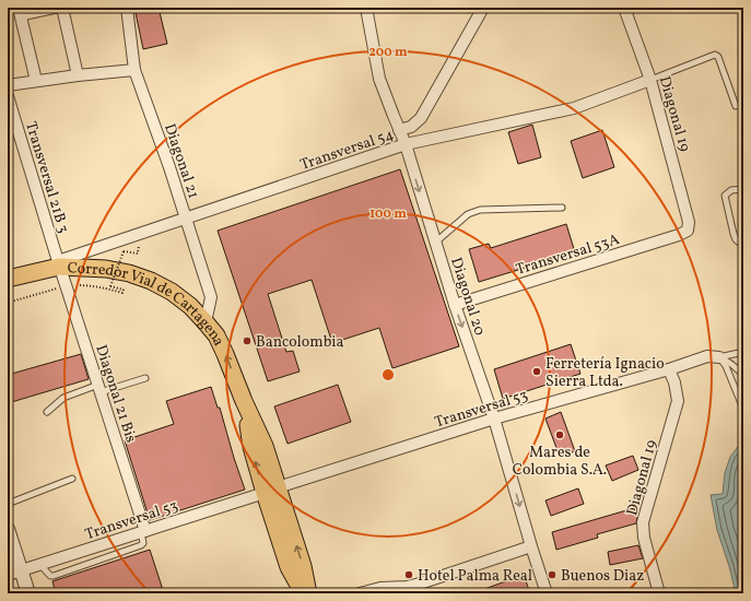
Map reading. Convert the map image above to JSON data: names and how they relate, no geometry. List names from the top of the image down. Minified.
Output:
{"streets":{"main road":["Corredor Vial de Cartagena"],"street":["Diagonal 19","Transversal 54","Diagonal 21","Transversal 21B 3","Transversal 53A","Diagonal 20","Diagonal 21 Bis","Transversal 53"]},"crossings":[["Diagonal 19","Transversal 54"],["Diagonal 19","Transversal 53A"],["Diagonal 19","Transversal 53"],["Transversal 54","Diagonal 21"],["Transversal 54","Transversal 21B 3"],["Transversal 54","Diagonal 20"],["Transversal 54","Corredor Vial de Cartagena"],["Transversal 54","Diagonal 21 Bis"],["Diagonal 21","Corredor Vial de Cartagena"],["Transversal 21B 3","Corredor Vial de Cartagena"],["Transversal 21B 3","Diagonal 21 Bis"],["Transversal 53A","Diagonal 20"],["Diagonal 20","Transversal 53"],["Corredor Vial de Cartagena","Diagonal 21 Bis"],["Corredor Vial de Cartagena","Transversal 53"],["Diagonal 21 Bis","Transversal 53"]],"one_way":["Diagonal 20"],"places":["Bancolombia","Ferretería Ignacio Sierra Ltda.","Mares de Colombia S.A.","Hotel Palma Real","Buenos Diaz"],"rings":["200 m","100 m"]}
